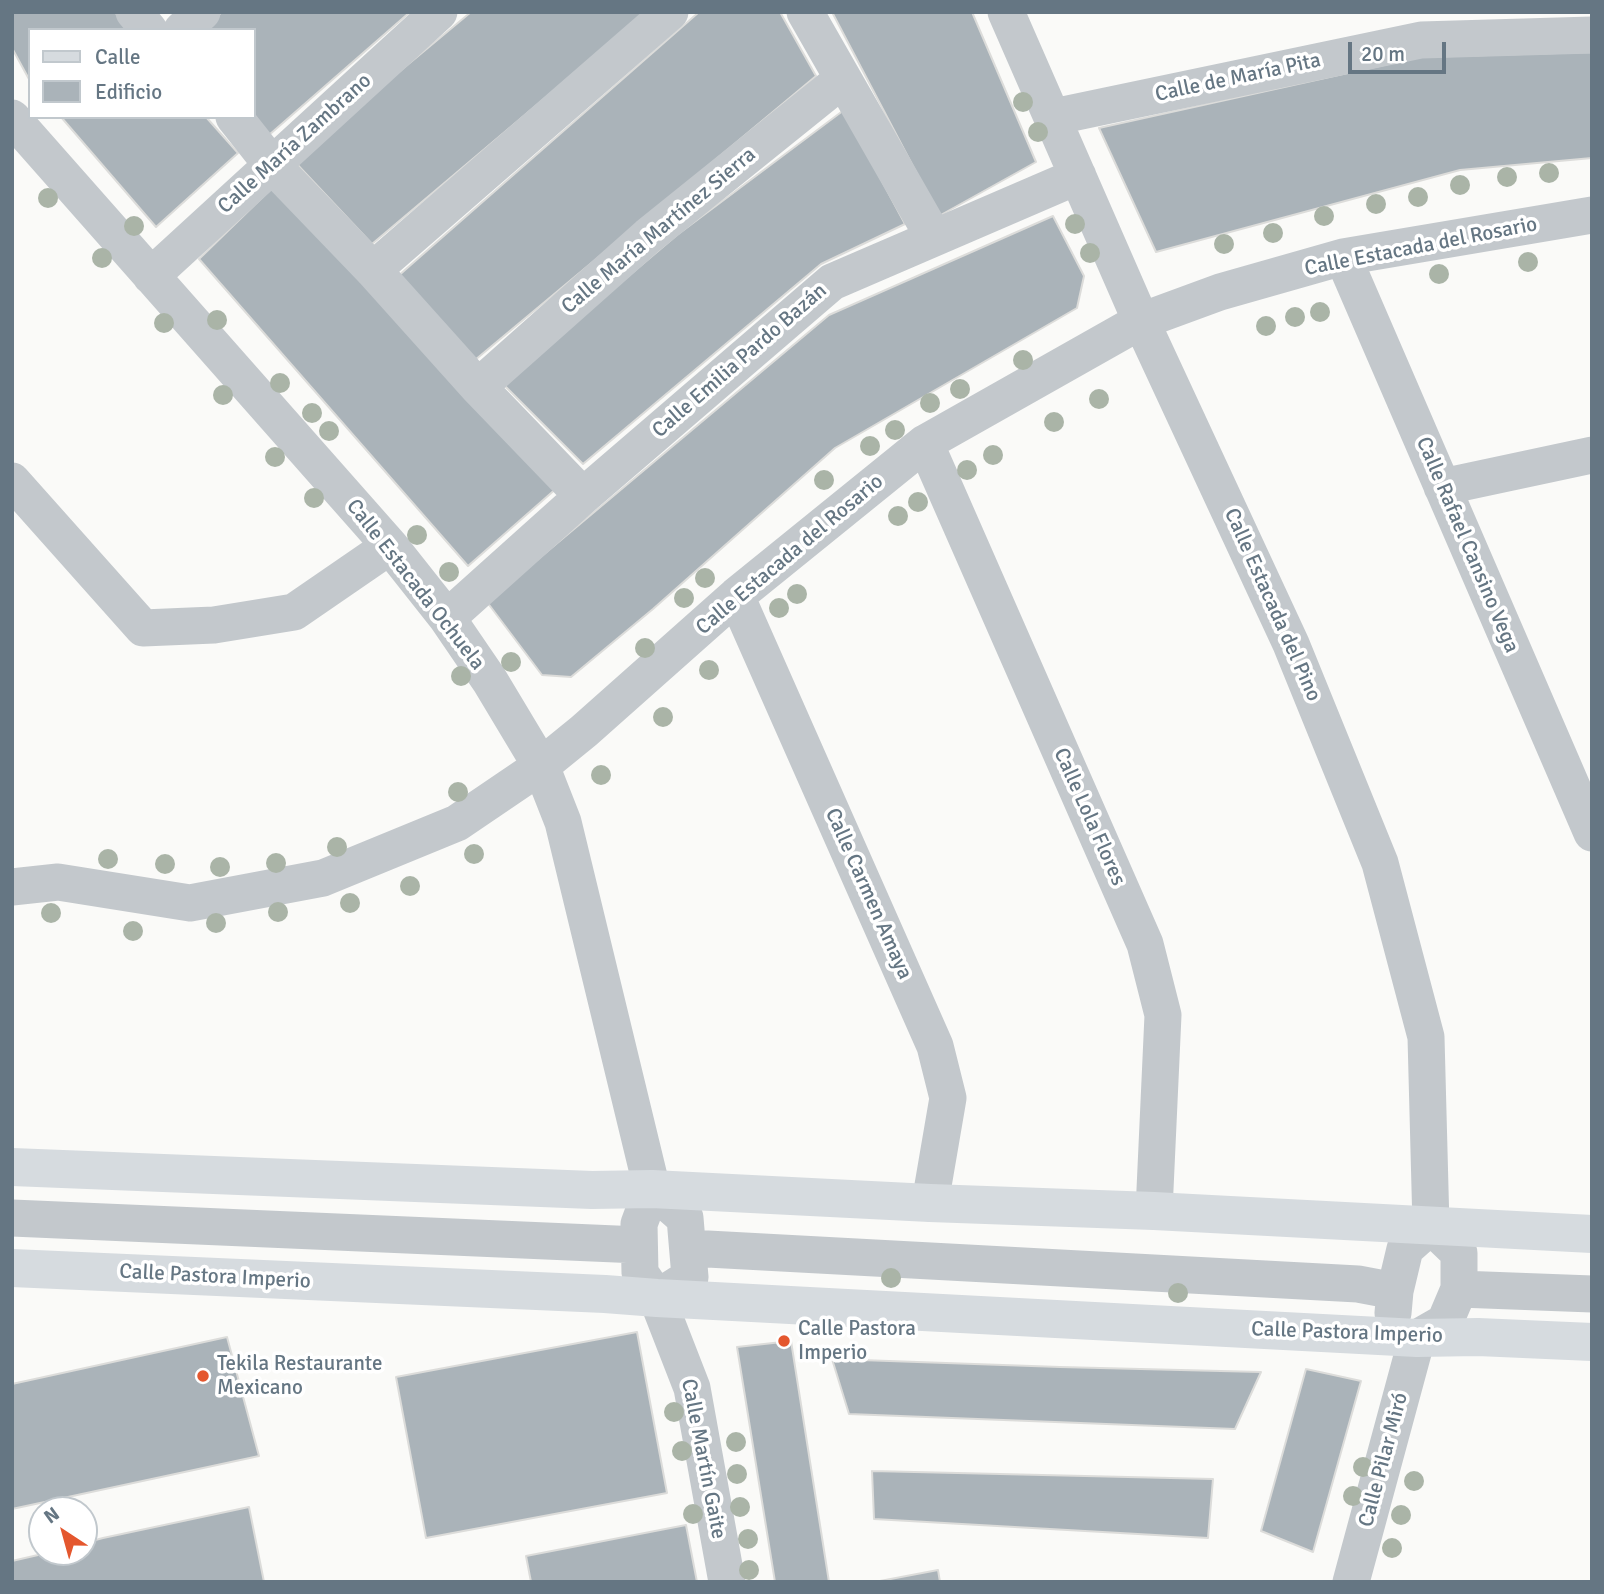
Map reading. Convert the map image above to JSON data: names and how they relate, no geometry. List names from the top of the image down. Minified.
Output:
{"streets":{"street":["Calle de María Pita","Calle María Zambrano","Calle María Martínez Sierra","Calle Estacada del Rosario","Calle Emilia Pardo Bazán","Calle Rafael Cansino Vega","Calle Estacada Ochuela","Calle Estacada del Pino","Calle Lola Flores","Calle Carmen Amaya","Calle Pastora Imperio","Calle Martín Gaite","Calle Pilar Miró"]},"crossings":[["Calle de María Pita","Calle Estacada del Pino"],["Calle María Zambrano","Calle Estacada Ochuela"],["Calle Estacada del Rosario","Calle Rafael Cansino Vega"],["Calle Estacada del Rosario","Calle Estacada Ochuela"],["Calle Estacada del Rosario","Calle Estacada del Pino"],["Calle Estacada del Rosario","Calle Lola Flores"],["Calle Estacada del Rosario","Calle Carmen Amaya"],["Calle Emilia Pardo Bazán","Calle Estacada Ochuela"],["Calle Emilia Pardo Bazán","Calle Estacada del Pino"],["Calle Estacada Ochuela","Calle Martín Gaite"],["Calle Pastora Imperio","Calle Martín Gaite"],["Calle Pastora Imperio","Calle Pilar Miró"]],"places":["Calle Pastora Imperio","Tekila Restaurante Mexicano"],"legend":["Calle","Edificio"],"scale_bar":"20 m","north":"top left"}
